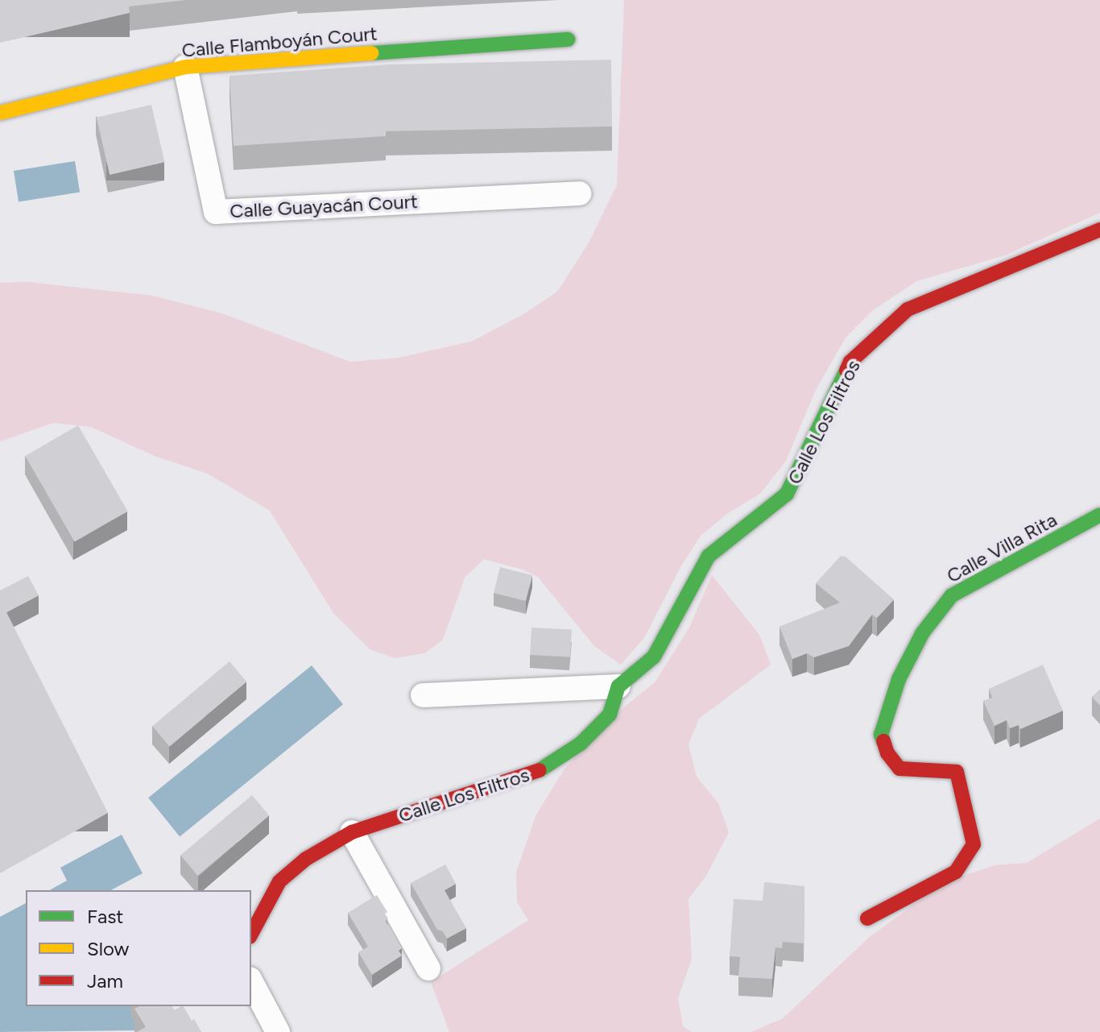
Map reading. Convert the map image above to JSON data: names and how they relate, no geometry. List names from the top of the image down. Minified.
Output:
{"streets":{"street":["Calle Flamboyán Court","Calle Guayacán Court","Calle Los Filtros","Calle Villa Rita"]},"crossings":[["Calle Flamboyán Court","Calle Guayacán Court"]],"legend":["Fast","Slow","Jam"]}
